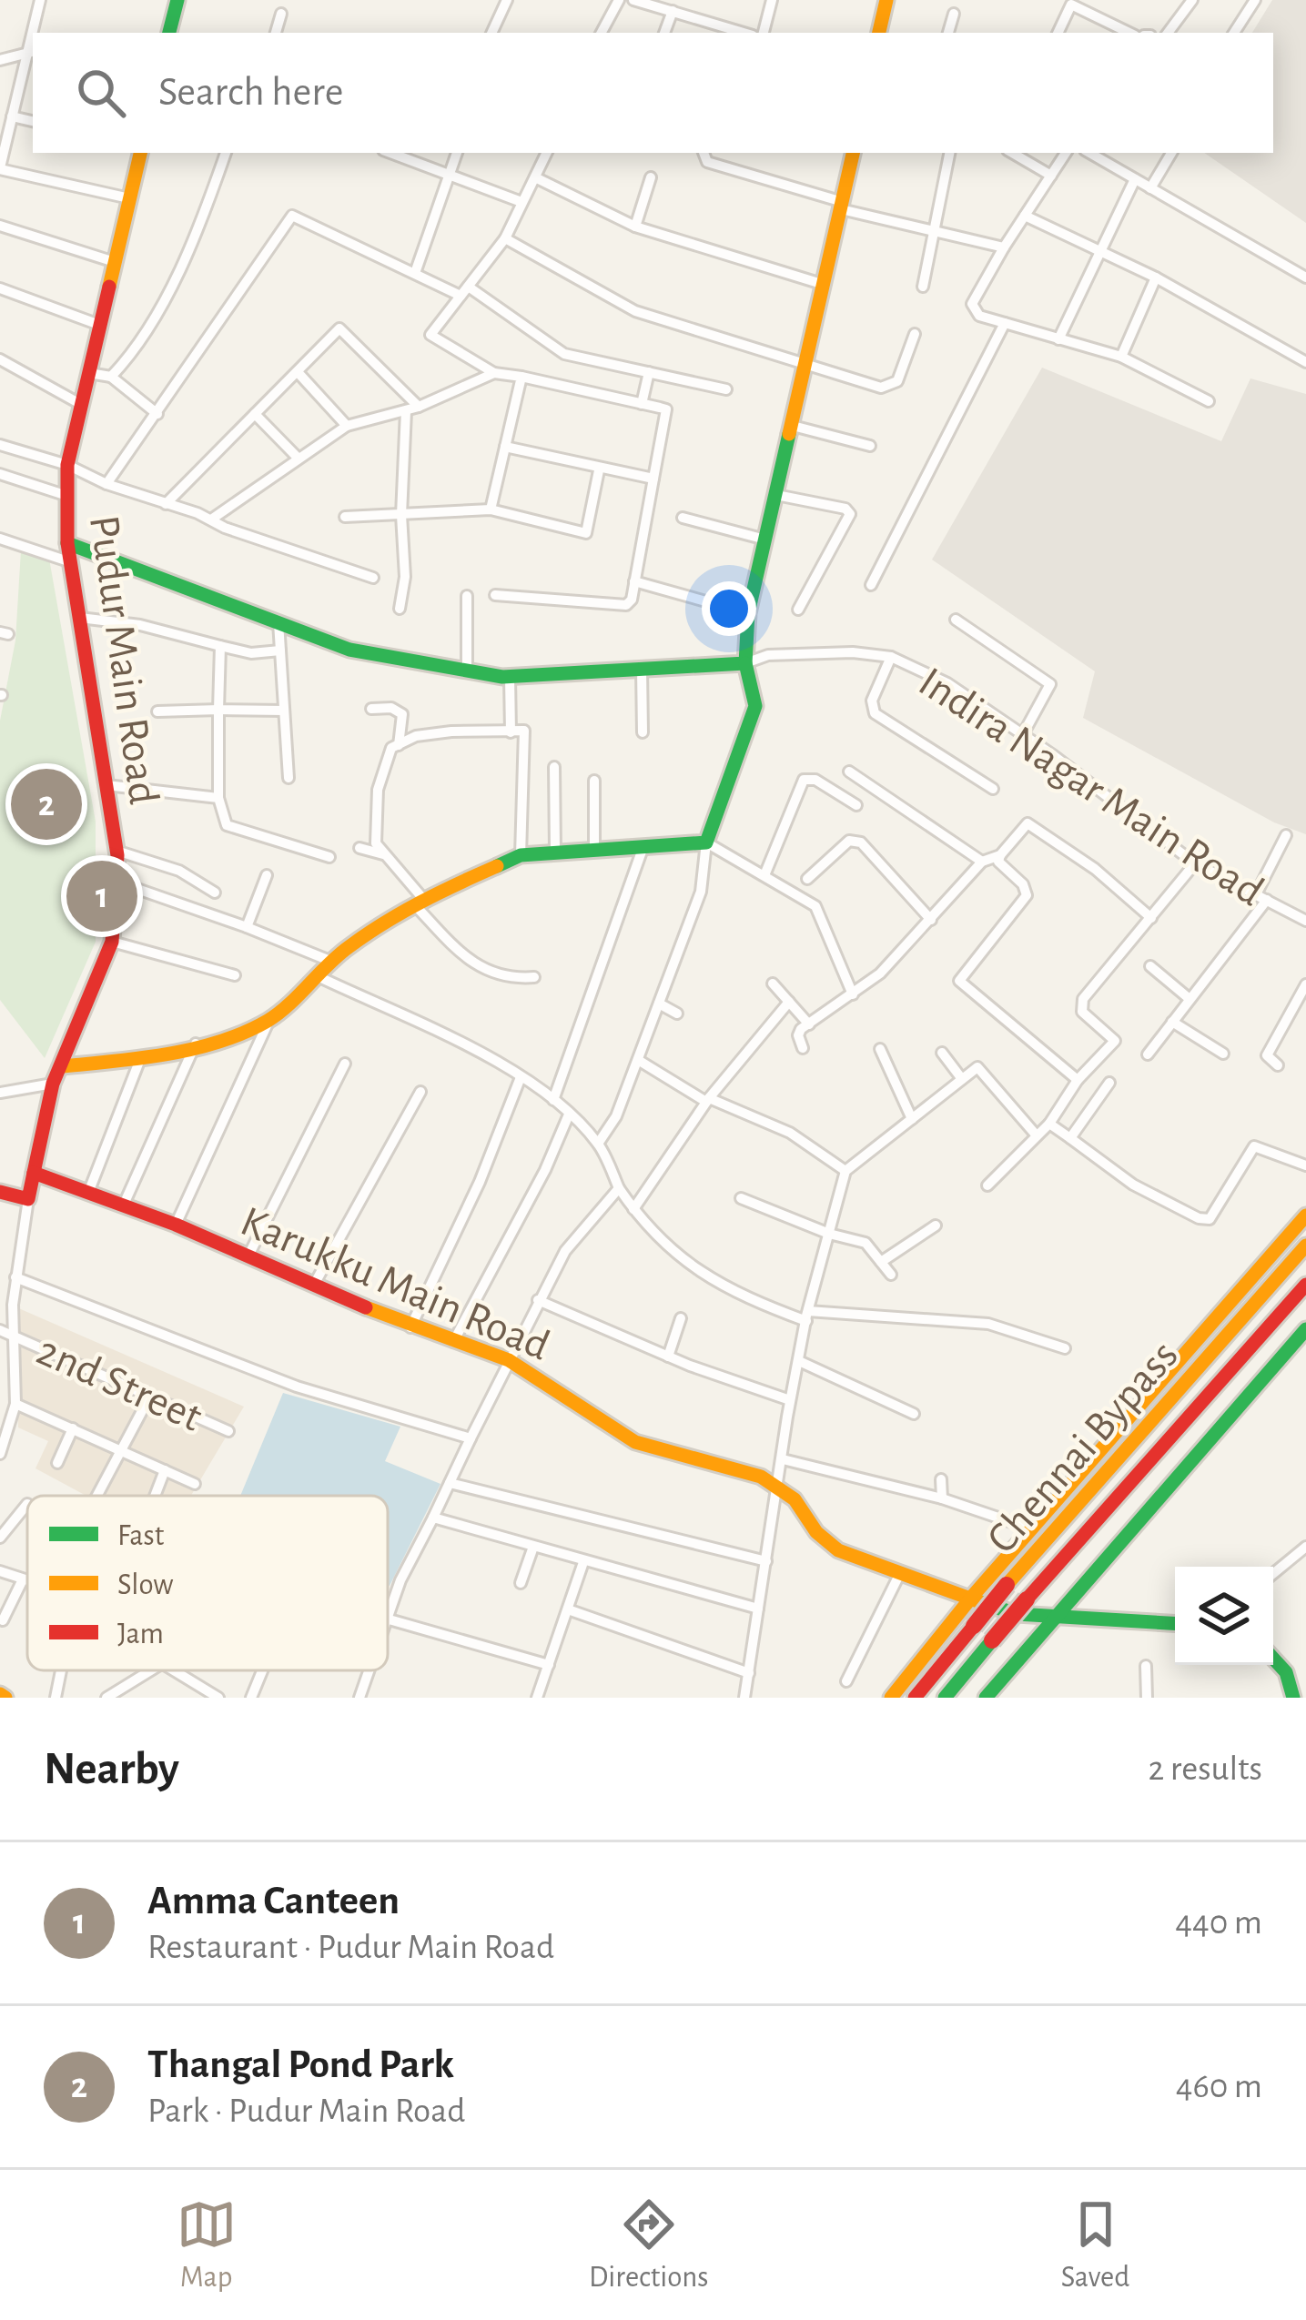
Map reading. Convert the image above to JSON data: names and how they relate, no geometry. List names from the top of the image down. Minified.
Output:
{"streets":{"main road":["Pudur Main Road","Karukku Main Road","Chennai Bypass"],"street":["Indira Nagar Main Road","2nd Street"]},"crossings":[["Pudur Main Road","Karukku Main Road"]],"legend":["Fast","Slow","Jam"],"page":{"search":"Search here","pins":["2","1"],"heading":["Nearby","2 results"],"list":[{"mark":"1","name":"Amma Canteen","note":"Restaurant · Pudur Main Road","value":"440 m"},{"mark":"2","name":"Thangal Pond Park","note":"Park · Pudur Main Road","value":"460 m"}],"nav":["Map","Directions","Saved"]}}
